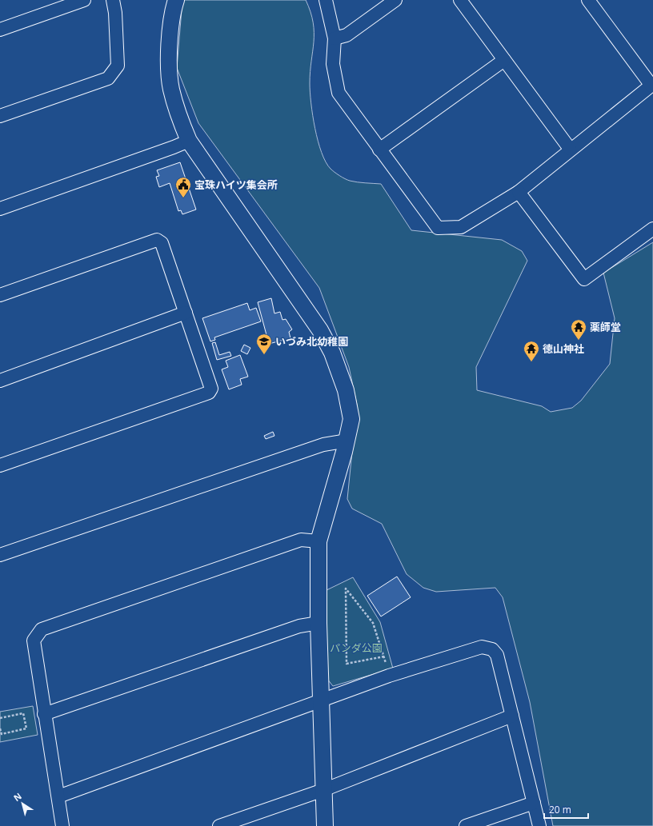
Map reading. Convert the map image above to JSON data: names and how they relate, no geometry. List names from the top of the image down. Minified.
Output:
{"parks":["パンダ公園"],"places":{"public building":["宝珠ハイツ集会所"],"temple":["薬師堂","徳山神社"],"school or university":["いづみ北幼稚園"]},"scale_bar":"20 m","north":"top left"}
